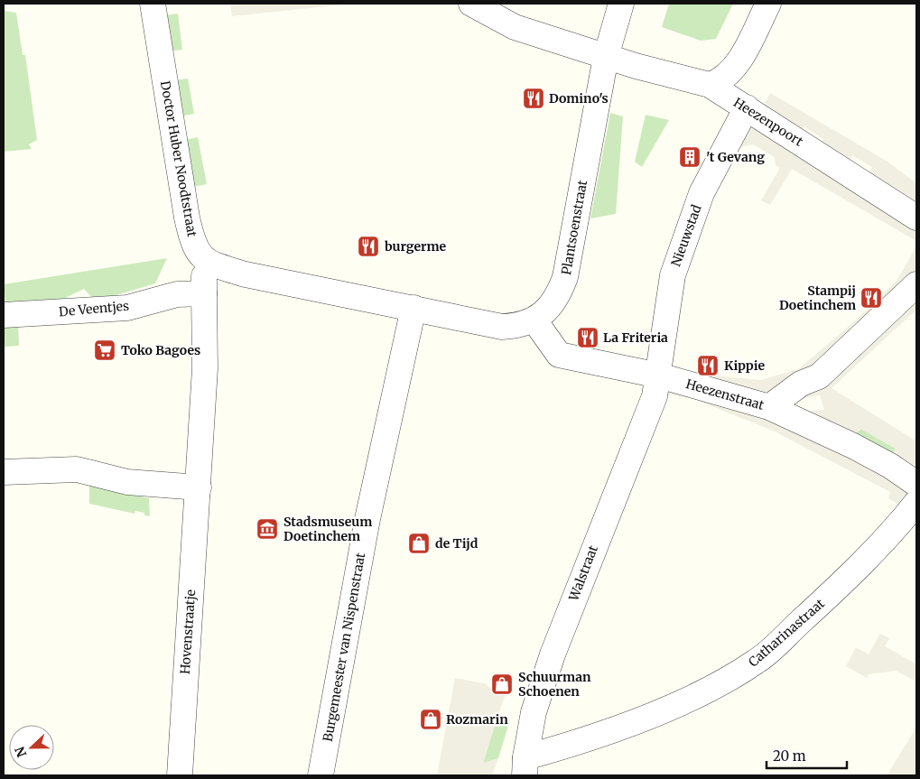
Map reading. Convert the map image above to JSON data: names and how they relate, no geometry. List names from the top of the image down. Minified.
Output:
{"streets":{"street":["Heezenpoort","Doctor Huber Noodtstraat","Plantsoenstraat","Nieuwstad","De Veentjes","Heezenstraat","Walstraat","Hovenstraatje","Catharinastraat","Burgemeester van Nispenstraat"]},"crossings":[["Heezenpoort","Plantsoenstraat"],["Heezenpoort","Nieuwstad"],["Plantsoenstraat","Heezenstraat"],["Plantsoenstraat","Burgemeester van Nispenstraat"],["Nieuwstad","Heezenstraat"],["Nieuwstad","Walstraat"],["De Veentjes","Hovenstraatje"],["Heezenstraat","Walstraat"],["Walstraat","Catharinastraat"]],"places":{"restaurant":["Domino's","burgerme","Stampij Doetinchem","La Friteria","Kippie"],"building":["'t Gevang"],"supermarket":["Toko Bagoes"],"museum":["Stadsmuseum Doetinchem"],"shop":["de Tijd","Schuurman Schoenen","Rozmarin"]},"scale_bar":"20 m","north":"left"}
